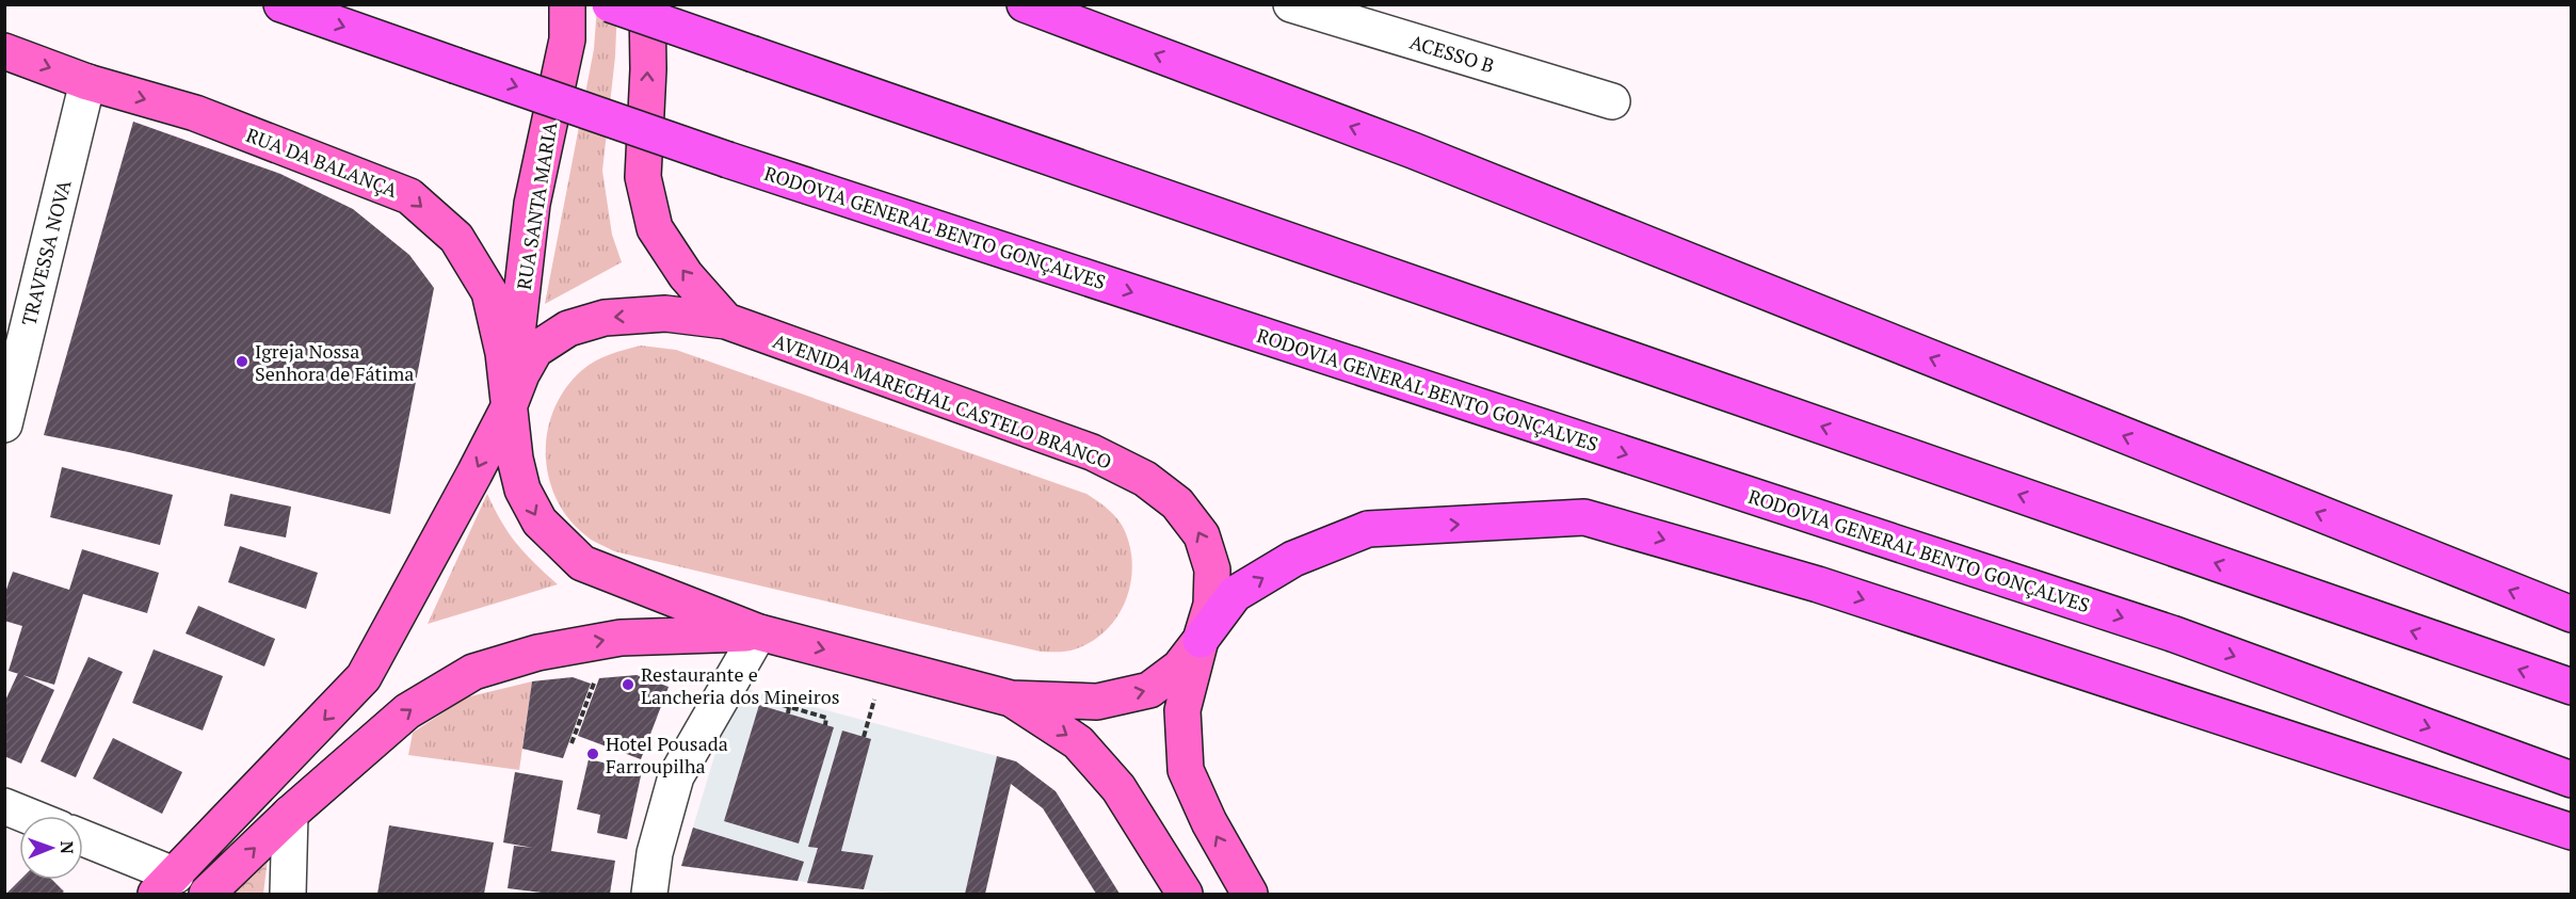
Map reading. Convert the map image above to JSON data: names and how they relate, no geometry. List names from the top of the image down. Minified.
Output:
{"streets":{"highway":["RODOVIA GENERAL BENTO GONÇALVES"],"main road":["RUA DA BALANÇA","RUA SANTA MARIA","AVENIDA MARECHAL CASTELO BRANCO"],"street":["ACESSO B","TRAVESSA NOVA"]},"crossings":[["RUA DA BALANÇA","RUA SANTA MARIA"],["RUA DA BALANÇA","TRAVESSA NOVA"],["RUA DA BALANÇA","AVENIDA MARECHAL CASTELO BRANCO"],["RUA SANTA MARIA","AVENIDA MARECHAL CASTELO BRANCO"]],"one_way":["RUA DA BALANÇA"],"places":["Igreja Nossa Senhora de Fátima","Restaurante e Lancheria dos Mineiros","Hotel Pousada Farroupilha"],"north":"right"}
